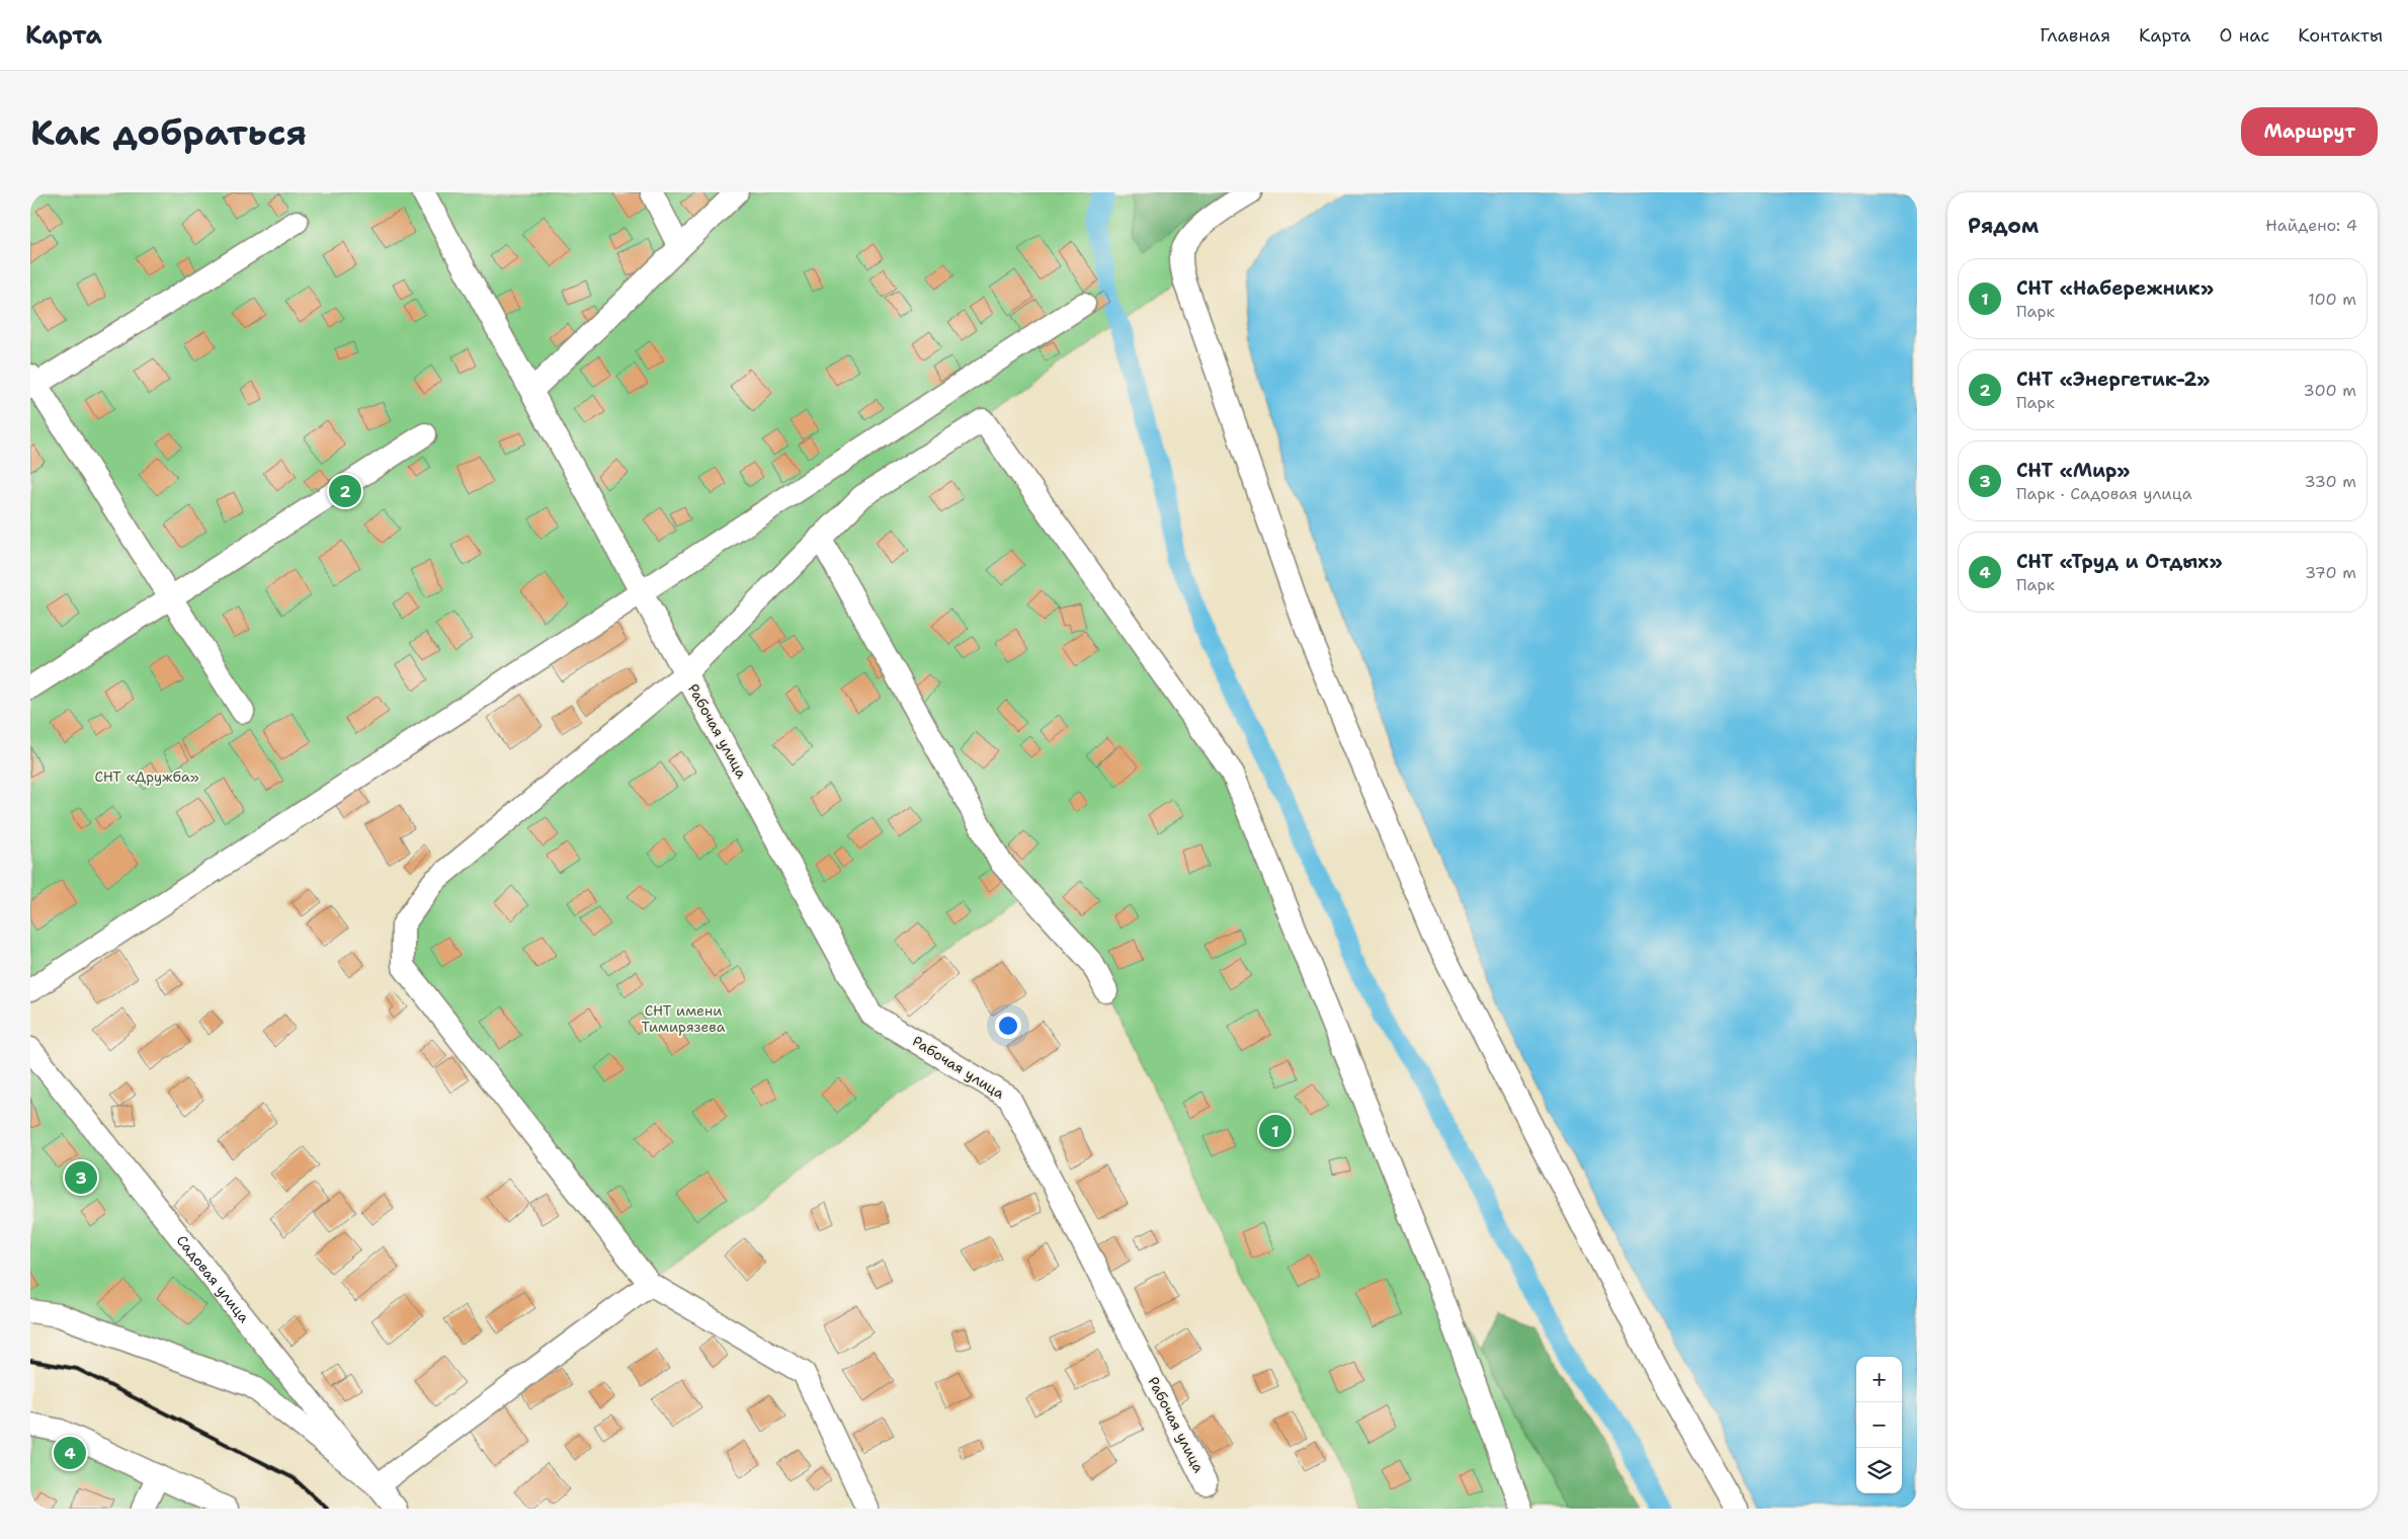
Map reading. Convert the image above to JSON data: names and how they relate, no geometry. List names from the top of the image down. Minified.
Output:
{"streets":{"street":["Рабочая улица","Садовая улица"]},"parks":["СНТ «Дружба»","СНТ имени Тимирязева"],"page":{"header":"Карта","nav":["Главная","Карта","О нас","Контакты"],"buttons":"Маршрут","title":"Как добраться","heading":["Рядом","Найдено: 4"],"list":[{"mark":"1","name":"СНТ «Набережник»","note":"Парк","value":"100 m"},{"mark":"2","name":"СНТ «Энергетик-2»","note":"Парк","value":"300 m"},{"mark":"3","name":"СНТ «Мир»","note":"Парк · Садовая улица","value":"330 m"},{"mark":"4","name":"СНТ «Труд и Отдых»","note":"Парк","value":"370 m"}],"pins":["2","1","3","4"],"map_buttons":["+","−"]}}
